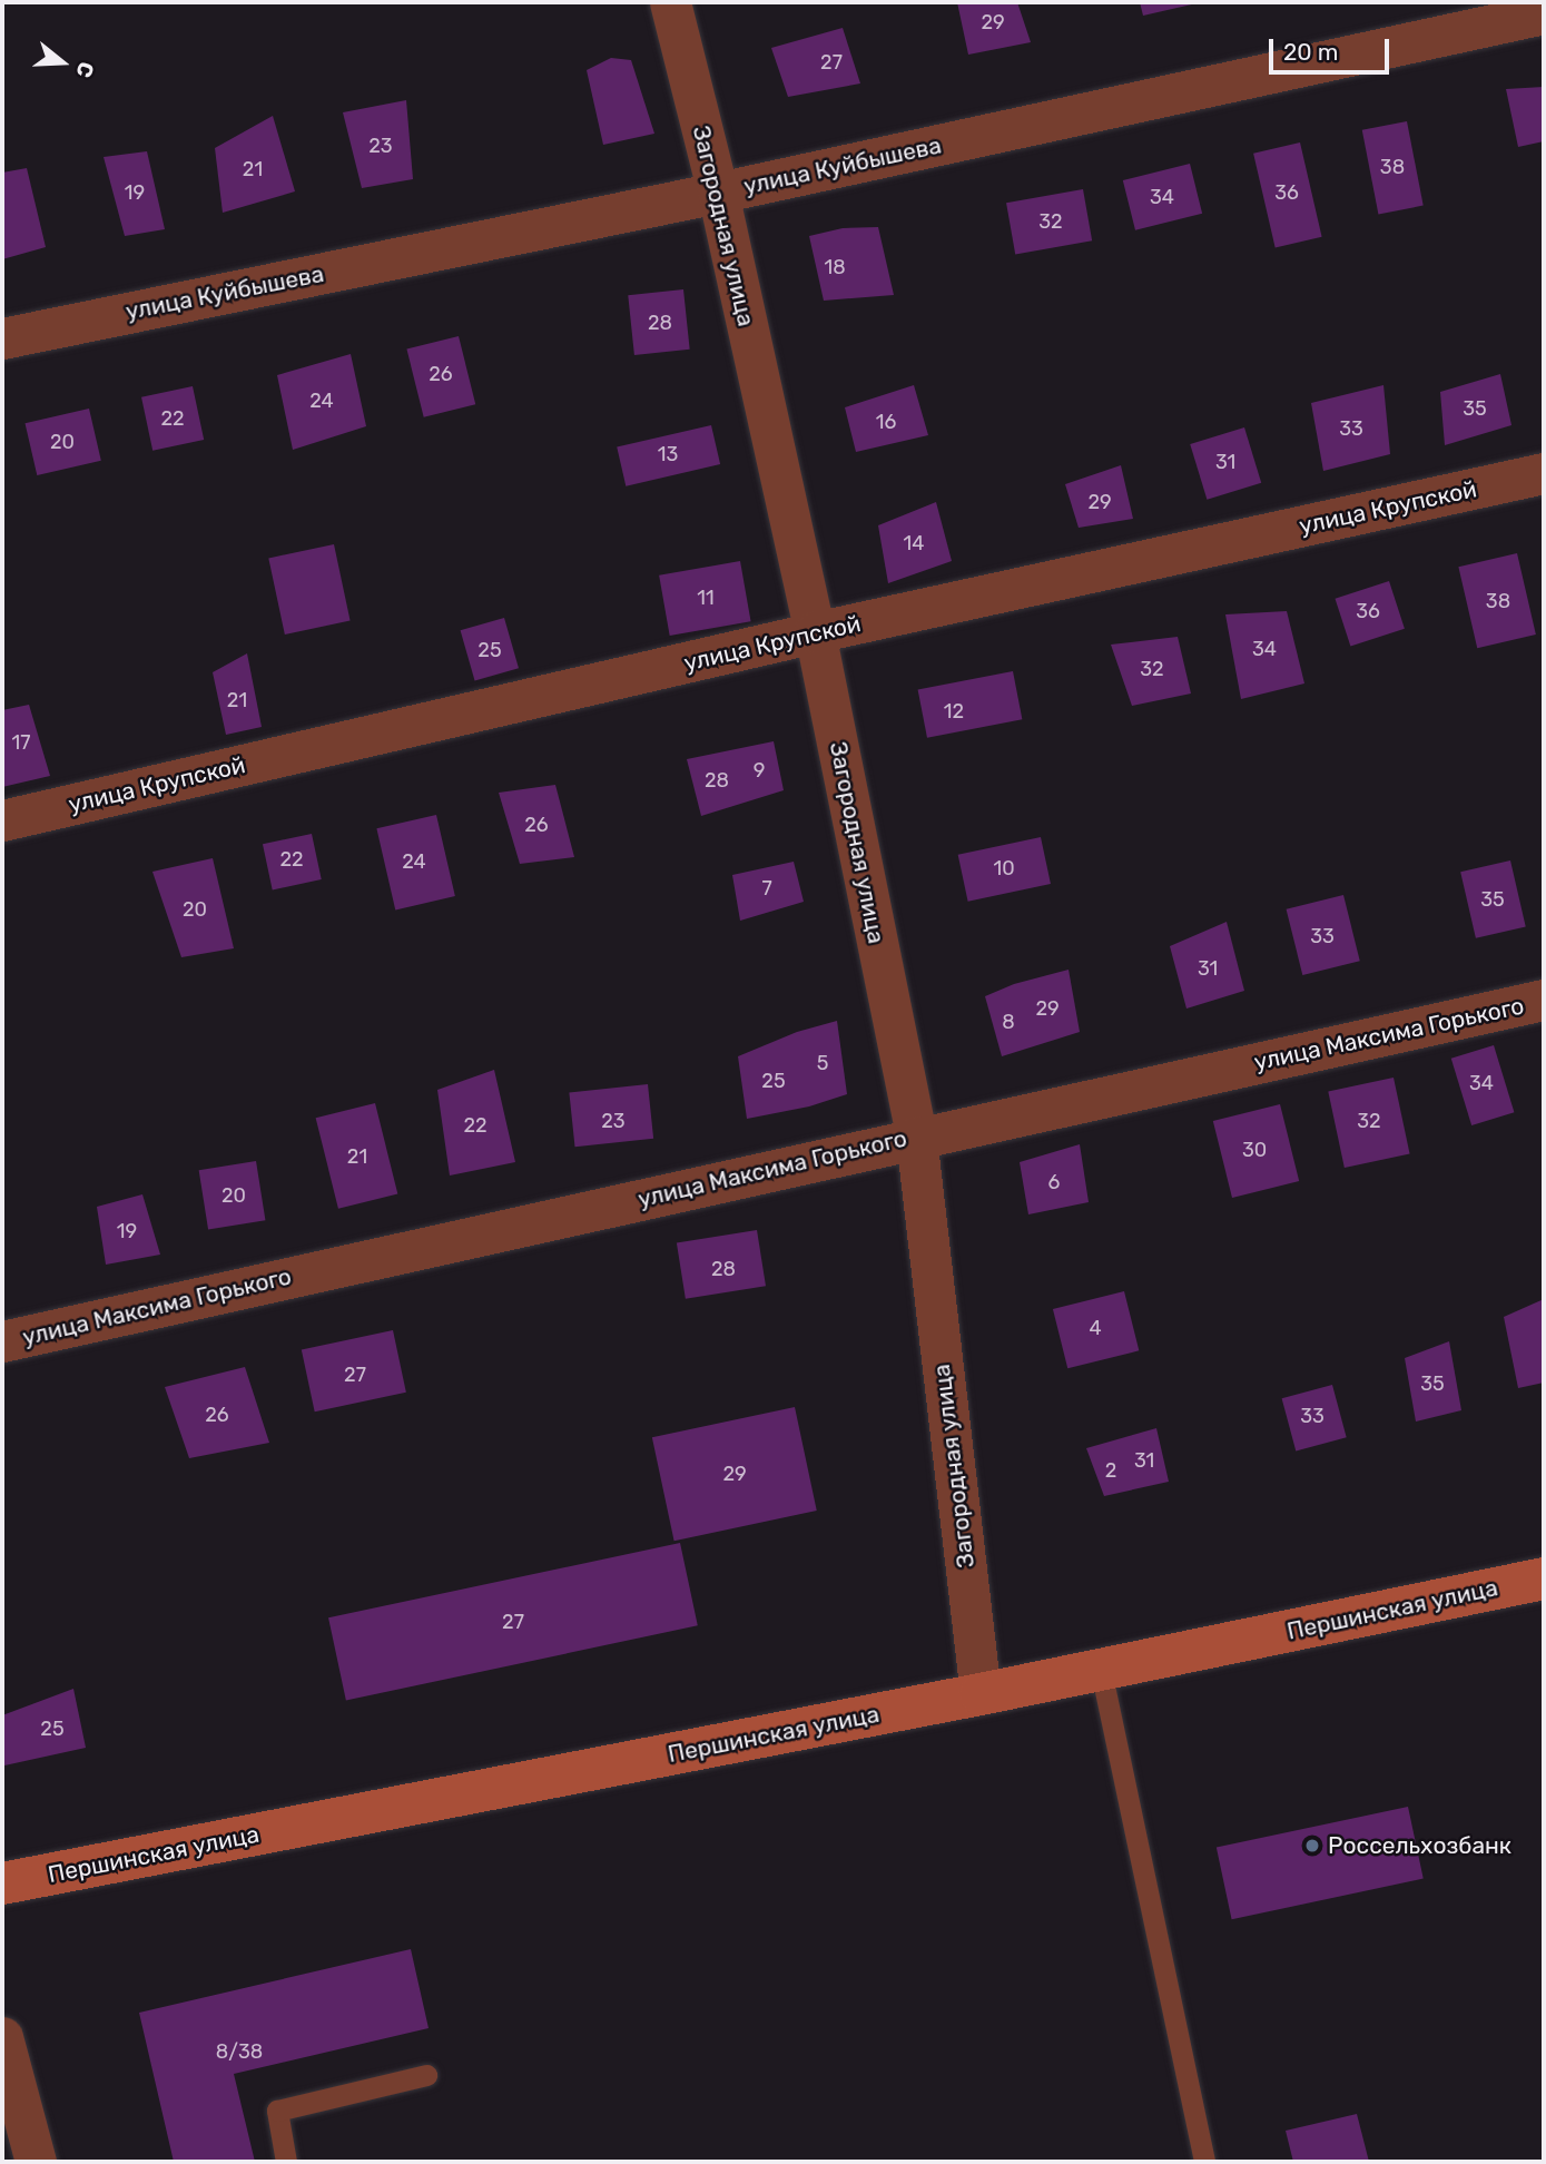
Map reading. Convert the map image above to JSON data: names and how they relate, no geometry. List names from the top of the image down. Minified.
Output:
{"streets":{"street":["улица Куйбышева","Загородная улица","улица Крупской","улица Максима Горького","Першинская улица"]},"crossings":[["улица Куйбышева","Загородная улица"],["Загородная улица","улица Крупской"],["Загородная улица","улица Максима Горького"],["Загородная улица","Першинская улица"]],"places":["Россельхозбанк"],"house_numbers":["29","27","23","38","21","19","36","34","32","18","28","26","24","35","22","16","33","20","13","31","29","14","11","38","36","34","25","32","21","12","17","9","28","26","22","24","10","7","35","20","33","31","29","8","5","25","34","23","32","22","30","21","6","20","19","28","4","27","35","26","33","31","2","29","27","25","8/38"],"scale_bar":"20 m","north":"right"}
